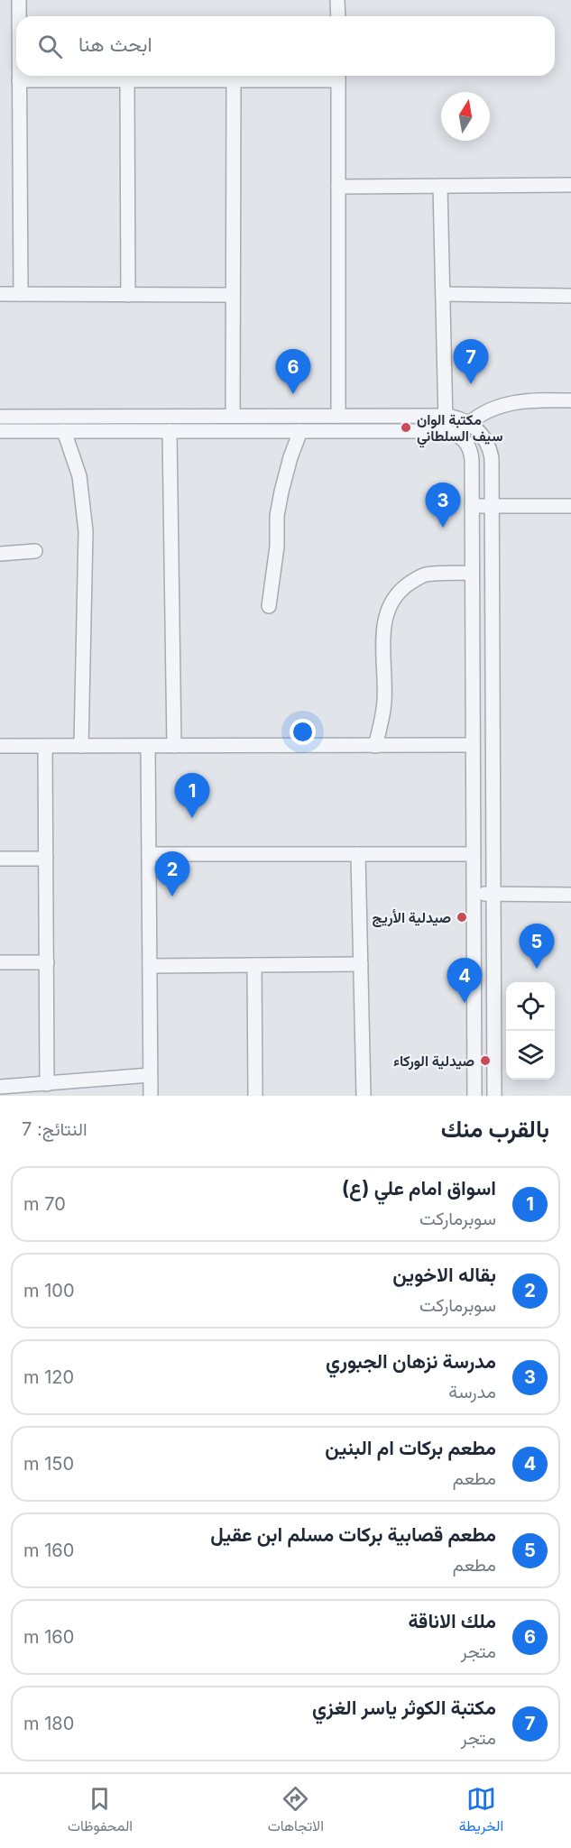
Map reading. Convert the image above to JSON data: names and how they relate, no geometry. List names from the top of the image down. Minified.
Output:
{"places":["مكتبة الوان سيف السلطاني","صيدلية الأريج","صيدلية الوركاء"],"north":"top","page":{"search":"ابحث هنا","pins":["7","6","3","1","2","5","4"],"heading":["بالقرب منك","النتائج: 7"],"list":[{"mark":"1","name":"اسواق امام علي (ع)","note":"سوبرماركت","value":"70 m"},{"mark":"2","name":"بقاله الاخوين","note":"سوبرماركت","value":"100 m"},{"mark":"3","name":"مدرسة نزهان الجبوري","note":"مدرسة","value":"120 m"},{"mark":"4","name":"مطعم بركات ام البنين","note":"مطعم","value":"150 m"},{"mark":"5","name":"مطعم قصابية بركات مسلم ابن عقيل","note":"مطعم","value":"160 m"},{"mark":"6","name":"ملك الاناقة","note":"متجر","value":"160 m"},{"mark":"7","name":"مكتبة الكوثر ياسر الغزي","note":"متجر","value":"180 m"}],"nav":["الخريطة","الاتجاهات","المحفوظات"]}}
